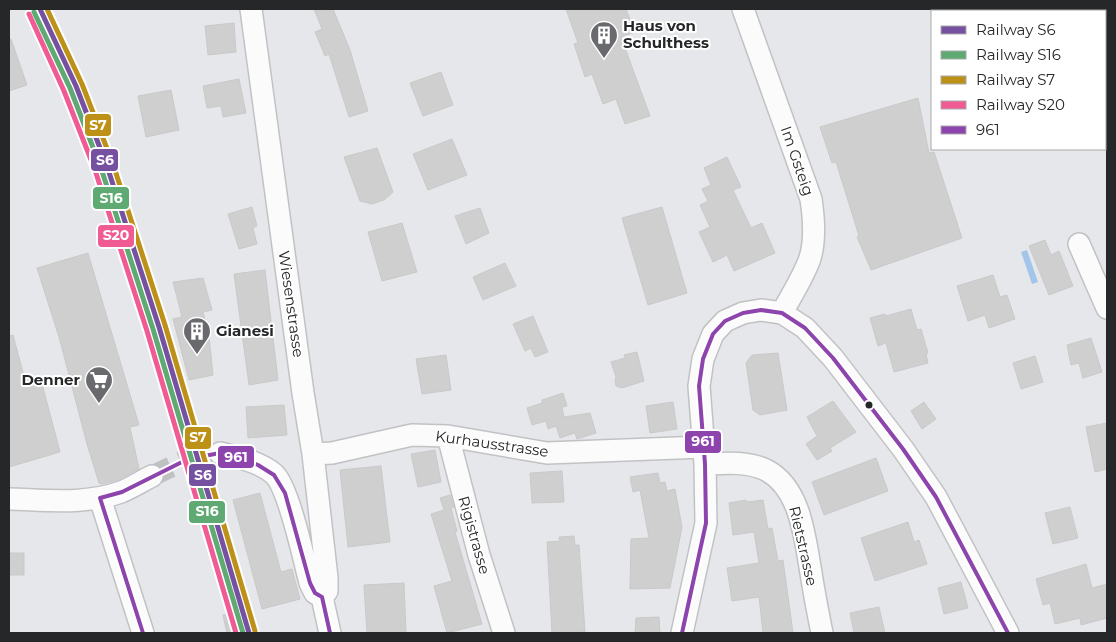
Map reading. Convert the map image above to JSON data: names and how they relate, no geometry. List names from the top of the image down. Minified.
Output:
{"streets":{"street":["Im Gsteig","Wiesenstrasse","Kurhausstrasse","Rigistrasse","Rietstrasse"]},"crossings":[["Wiesenstrasse","Kurhausstrasse"],["Kurhausstrasse","Rigistrasse"],["Kurhausstrasse","Rietstrasse"]],"places":{"building":["Haus von Schulthess","Gianesi"],"supermarket":["Denner"]},"lines":["rail line S6","rail line S7","rail line S16","rail line S20","transit line 961"],"legend":["Railway S6","Railway S16","Railway S7","Railway S20","961"]}
